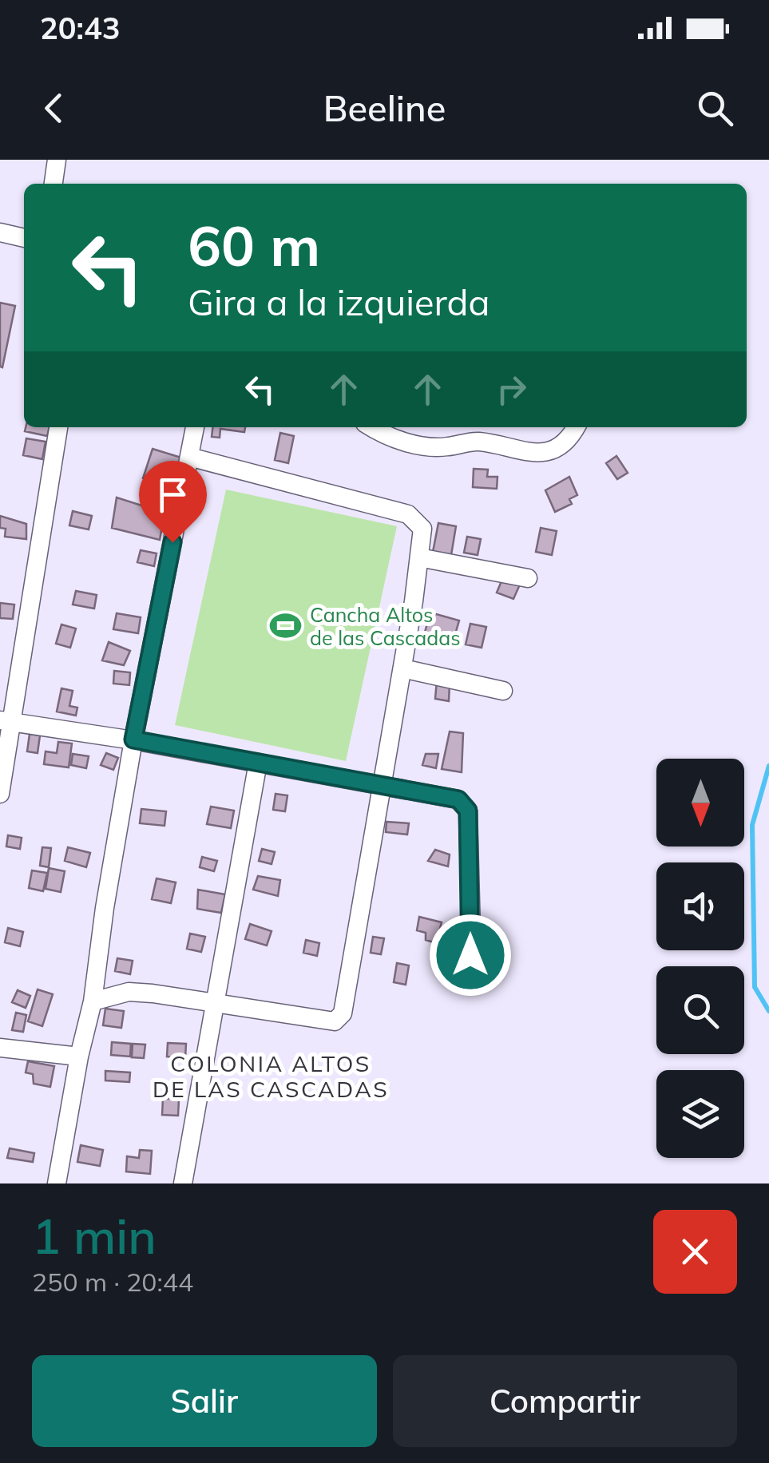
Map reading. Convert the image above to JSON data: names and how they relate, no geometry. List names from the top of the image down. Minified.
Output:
{"districts":["COLONIA ALTOS DE LAS CASCADAS"],"places":{"sports":["Cancha Altos de las Cascadas"]},"north":"bottom","page":{"status":"20:43","header":"Beeline","turn":["60 m","Gira a la izquierda"],"heading":["1 min","250 m · 20:44"],"buttons":["Salir","Compartir"]}}
